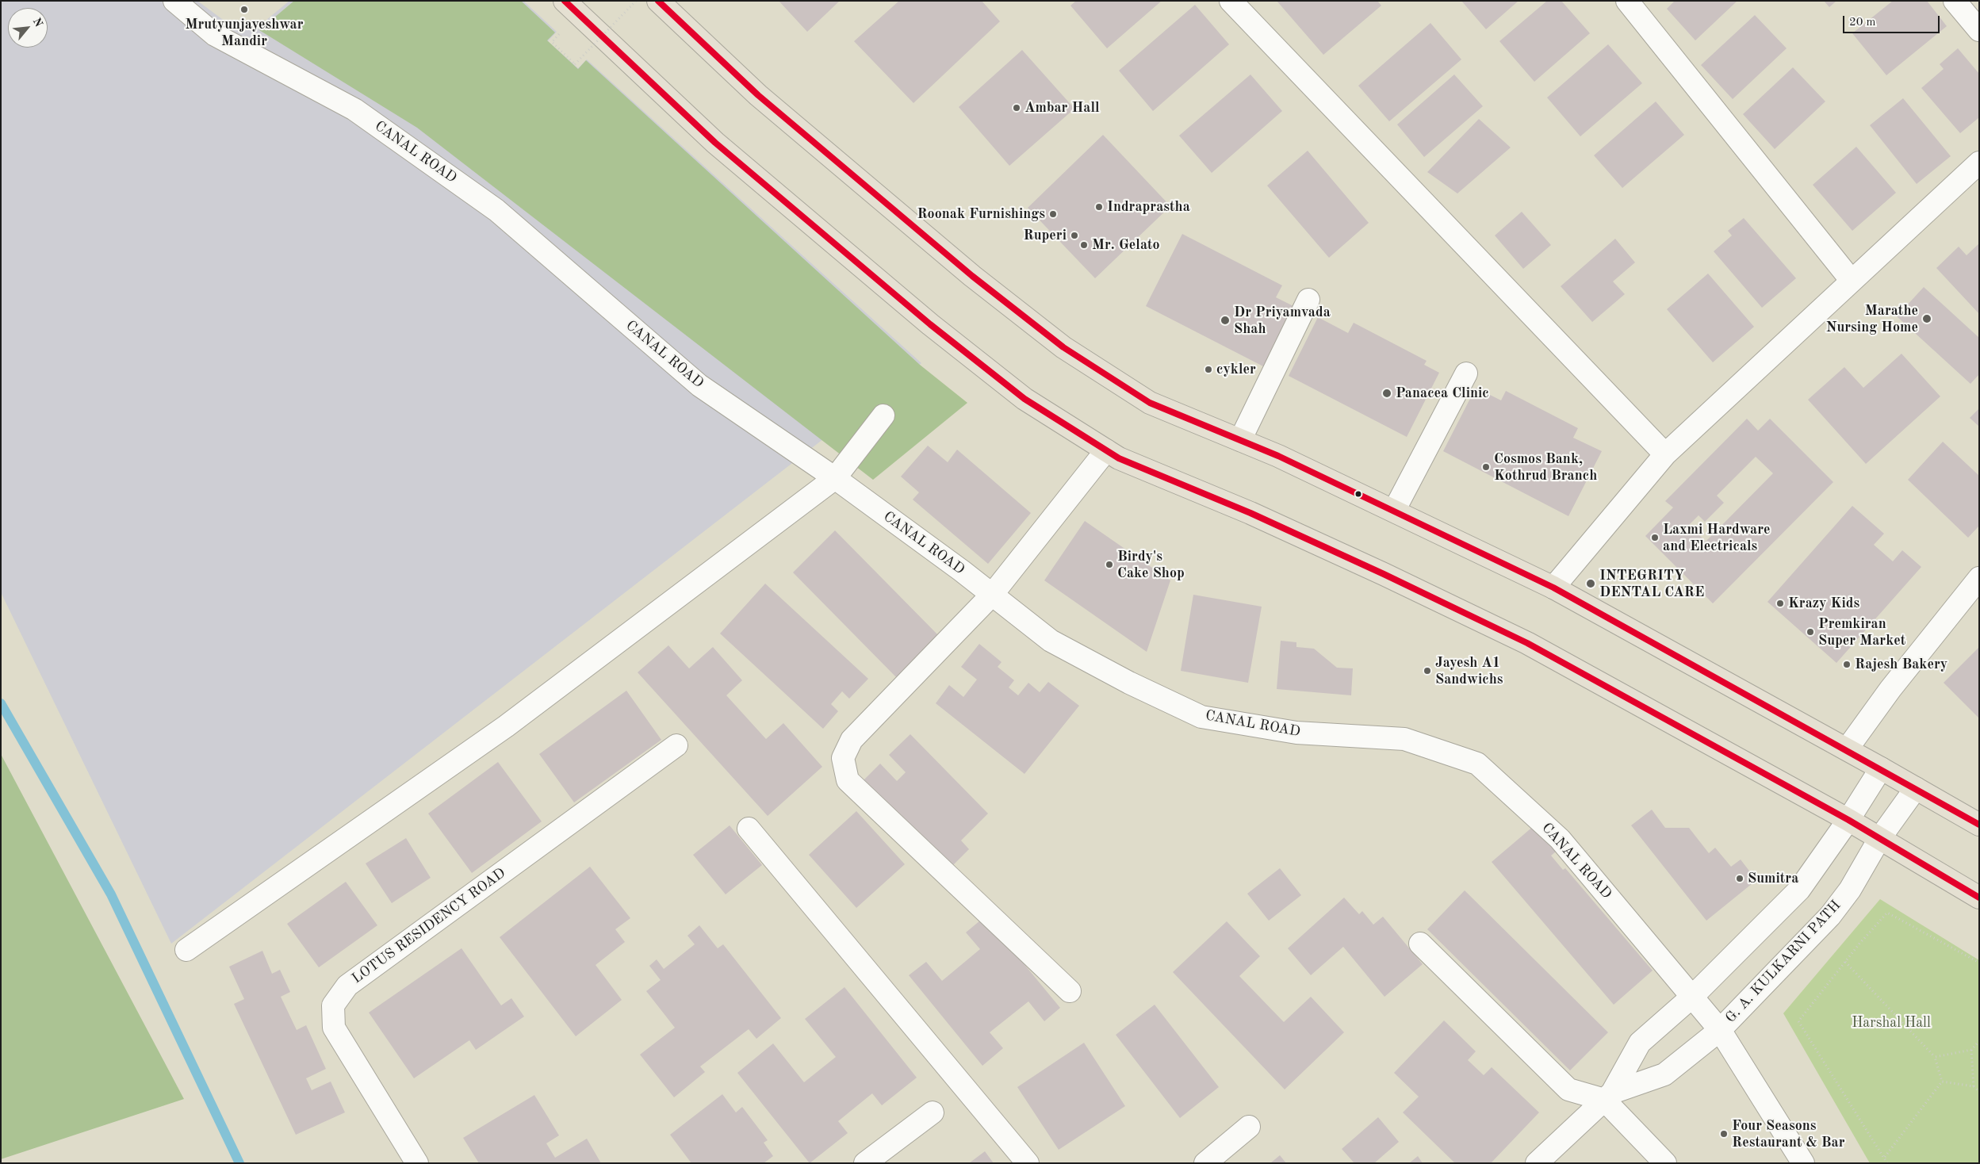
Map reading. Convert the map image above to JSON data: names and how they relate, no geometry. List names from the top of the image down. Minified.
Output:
{"streets":{"street":["CANAL ROAD","LOTUS RESIDENCY ROAD","G. A. KULKARNI PATH"]},"crossings":[["CANAL ROAD","G. A. KULKARNI PATH"]],"parks":["Harshal Hall"],"places":["Mrutyunjayeshwar Mandir","Ambar Hall","Indraprastha","Roonak Furnishings","Ruperi","Mr. Gelato","Marathe Nursing Home","Dr Priyamvada Shah","cykler","Panacea Clinic","Cosmos Bank, Kothrud Branch","Laxmi Hardware and Electricals","Birdy's Cake Shop","INTEGRITY DENTAL CARE","Krazy Kids","Premkiran Super Market","Rajesh Bakery","Jayesh A1 Sandwichs","Sumitra","Four Seasons Restaurant & Bar"],"scale_bar":"20 m","north":"top right"}
